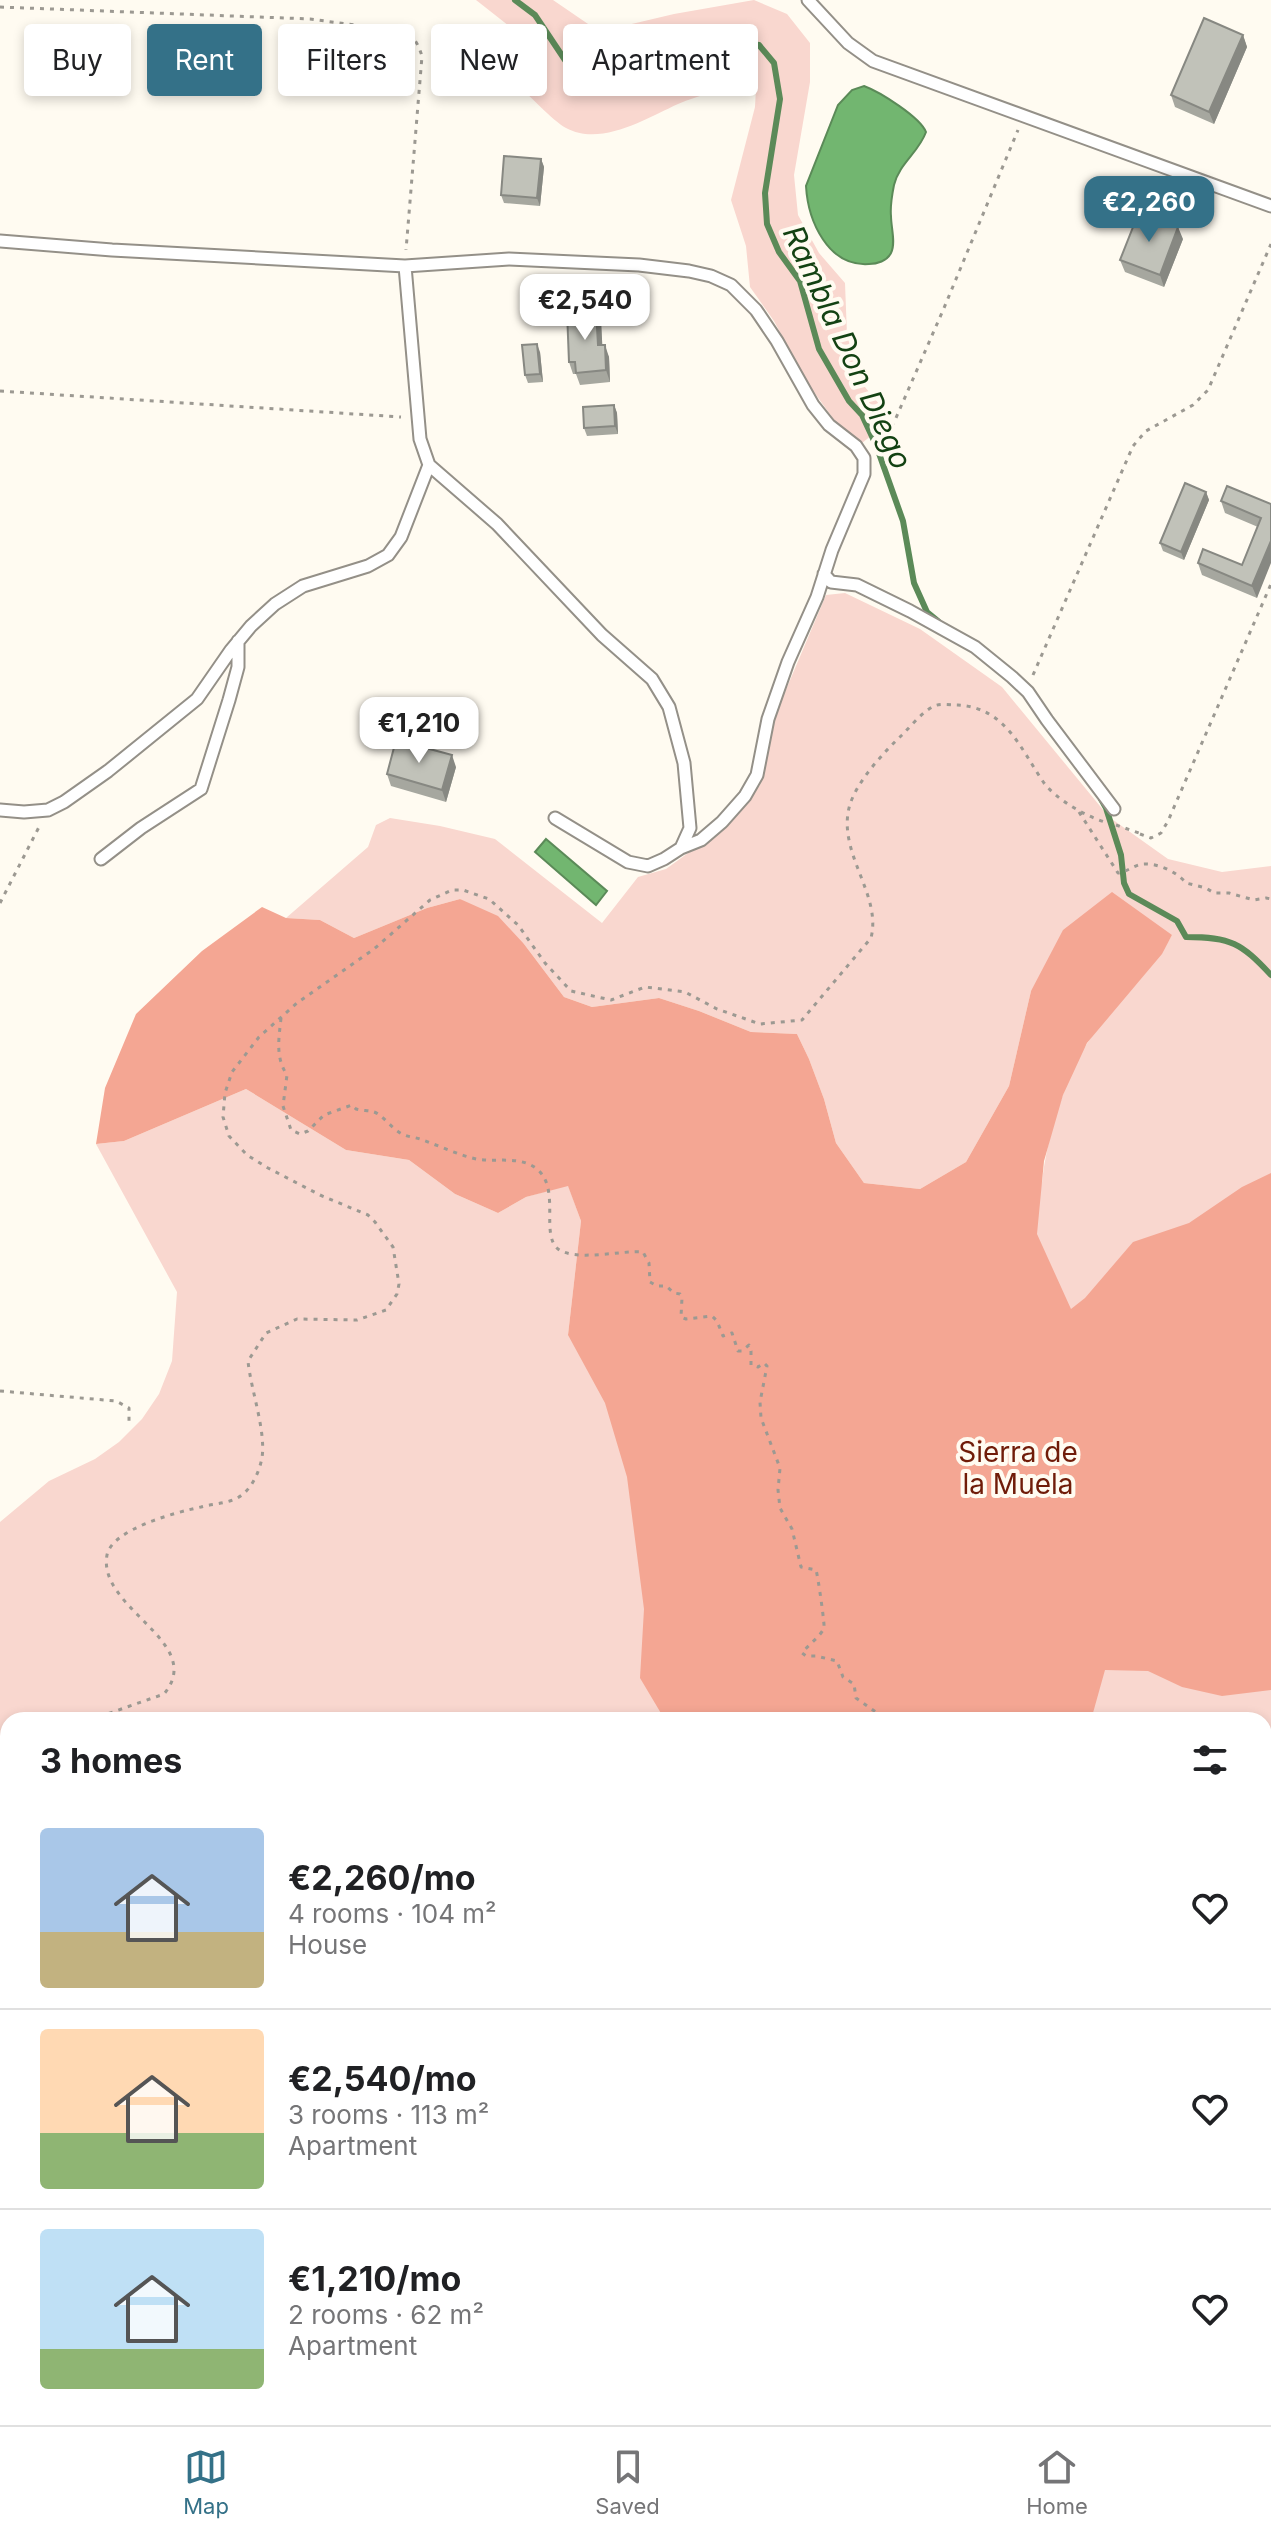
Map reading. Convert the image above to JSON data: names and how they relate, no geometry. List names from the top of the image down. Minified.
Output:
{"water":["Rambla Don Diego"],"parks":["Sierra de la Muela"],"page":{"chip":["Buy","Rent","Filters","New","Apartment"],"price":["€2,260","€2,540","€1,210"],"heading":"3 homes","list":[{"name":"€2,260/mo","note":"4 rooms · 104 m² · House"},{"name":"€2,540/mo","note":"3 rooms · 113 m² · Apartment"},{"name":"€1,210/mo","note":"2 rooms · 62 m² · Apartment"}],"tabs":["Map","Saved","Home"]}}
